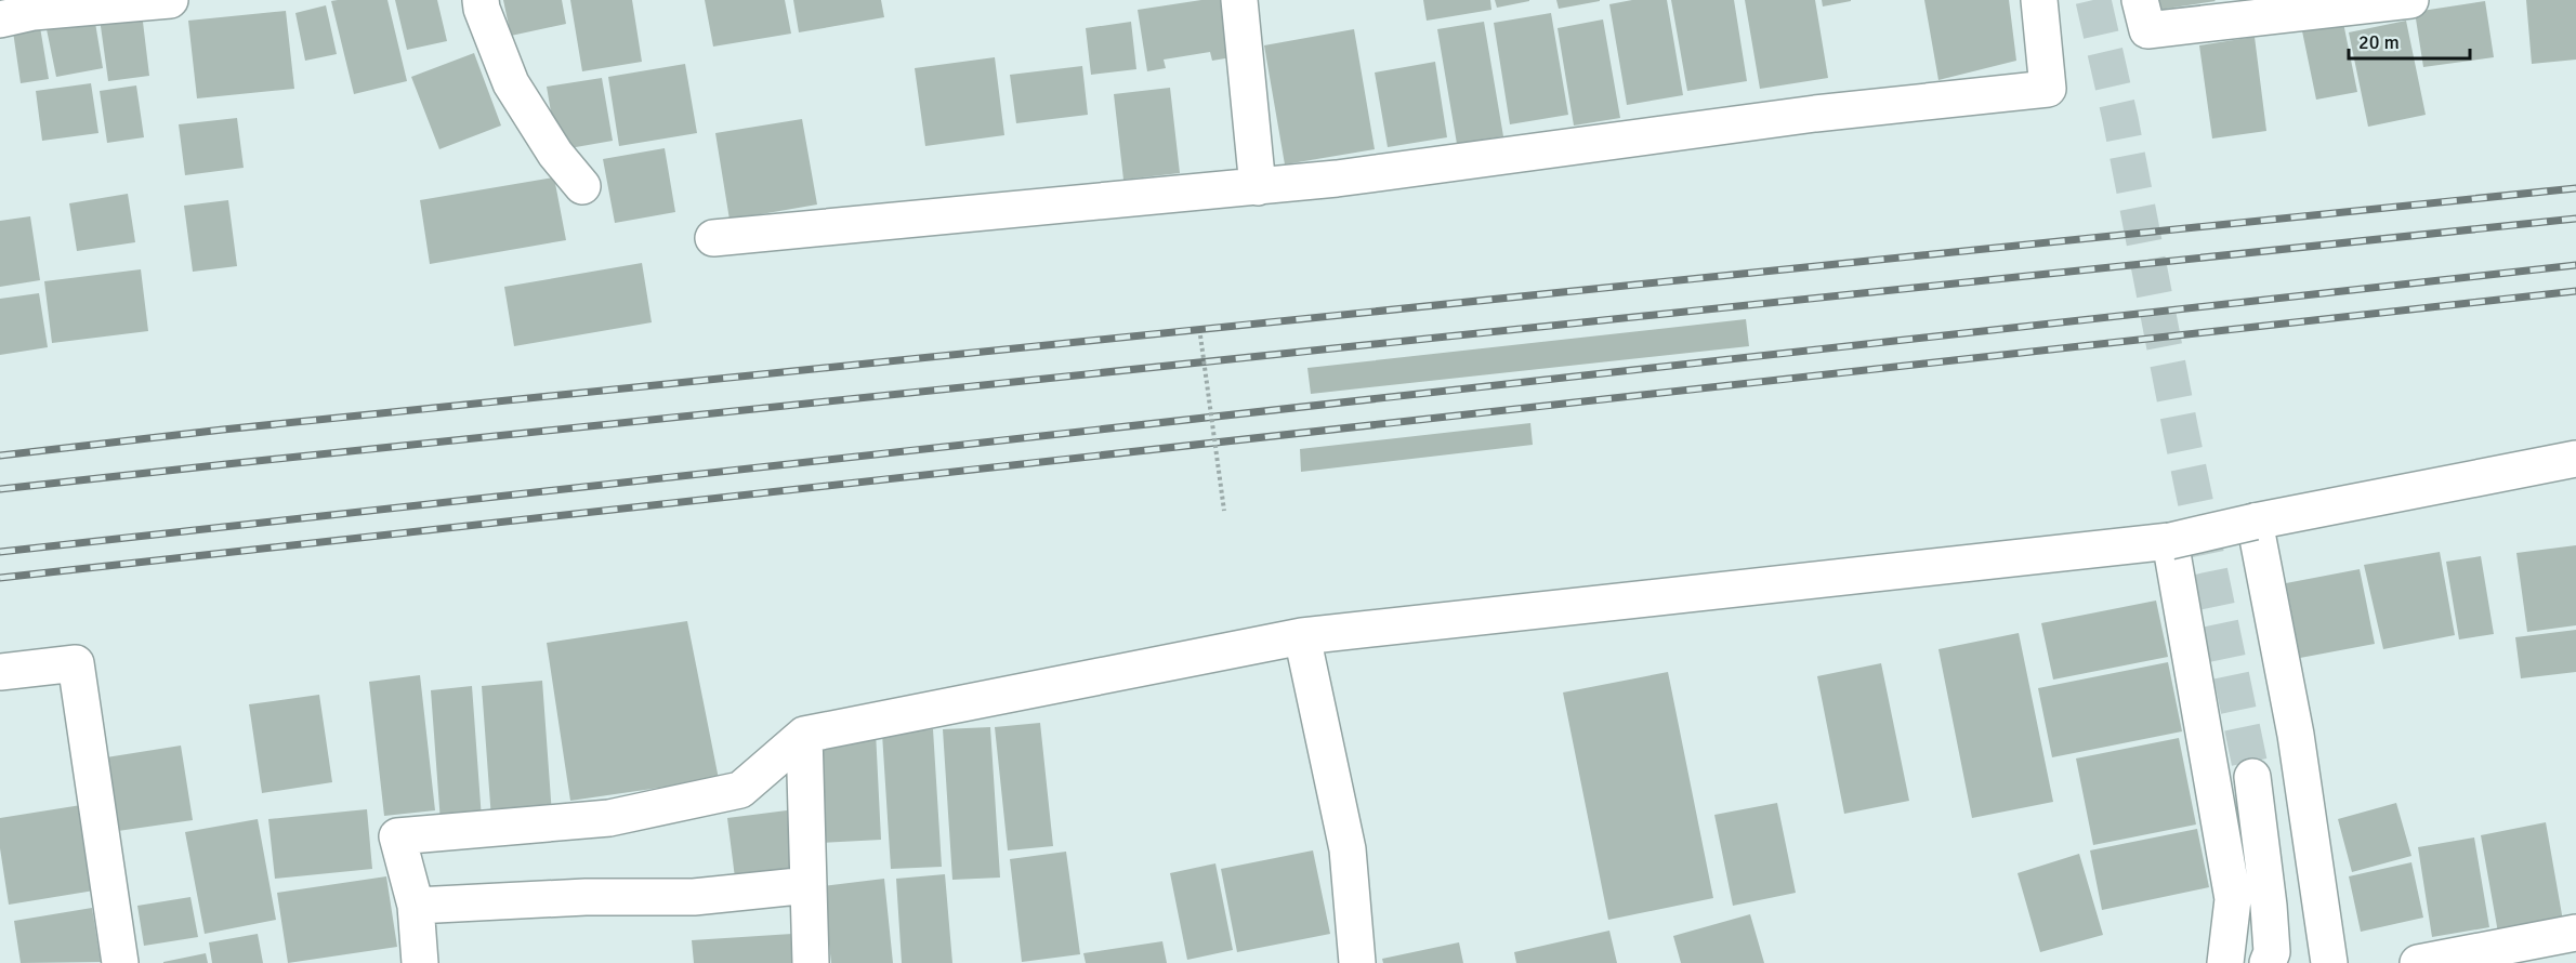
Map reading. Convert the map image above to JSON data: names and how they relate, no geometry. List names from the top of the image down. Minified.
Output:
{"scale_bar":"20 m"}
